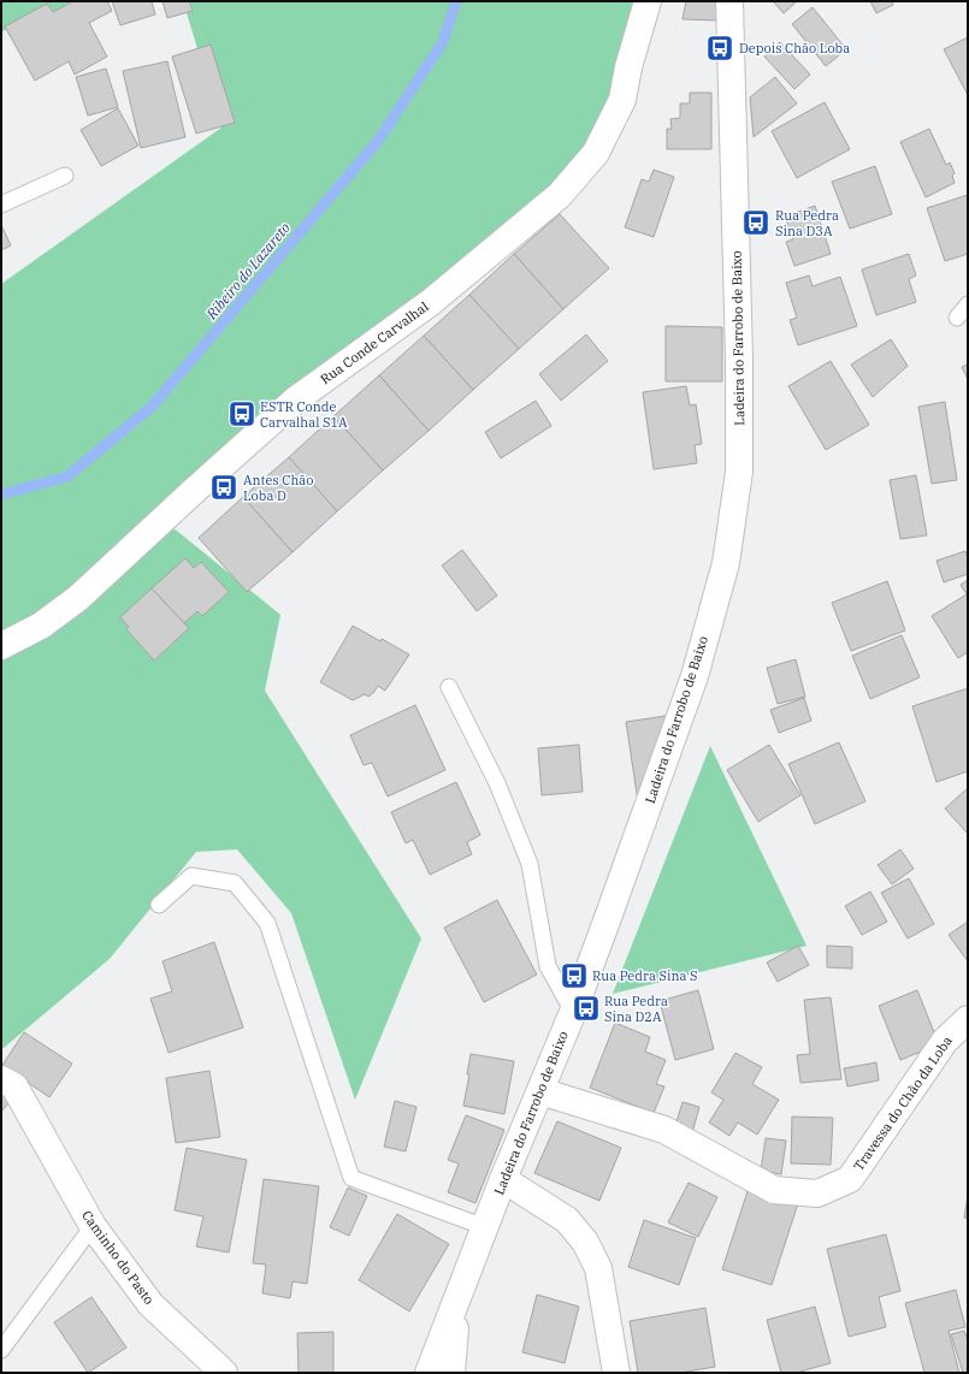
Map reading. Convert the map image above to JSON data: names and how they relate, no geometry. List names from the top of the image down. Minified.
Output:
{"streets":{"street":["Ladeira do Farrobo de Baixo","Rua Conde Carvalhal","Travessa do Chão da Loba","Caminho do Pasto"]},"crossings":[["Ladeira do Farrobo de Baixo","Travessa do Chão da Loba"]],"water":["Ribeiro do Lazareto"],"places":{"bus stop":["Depois Chão Loba","Rua Pedra Sina D3A","ESTR Conde Carvalhal S1A","Antes Chão Loba D","Rua Pedra Sina S","Rua Pedra Sina D2A"]}}
